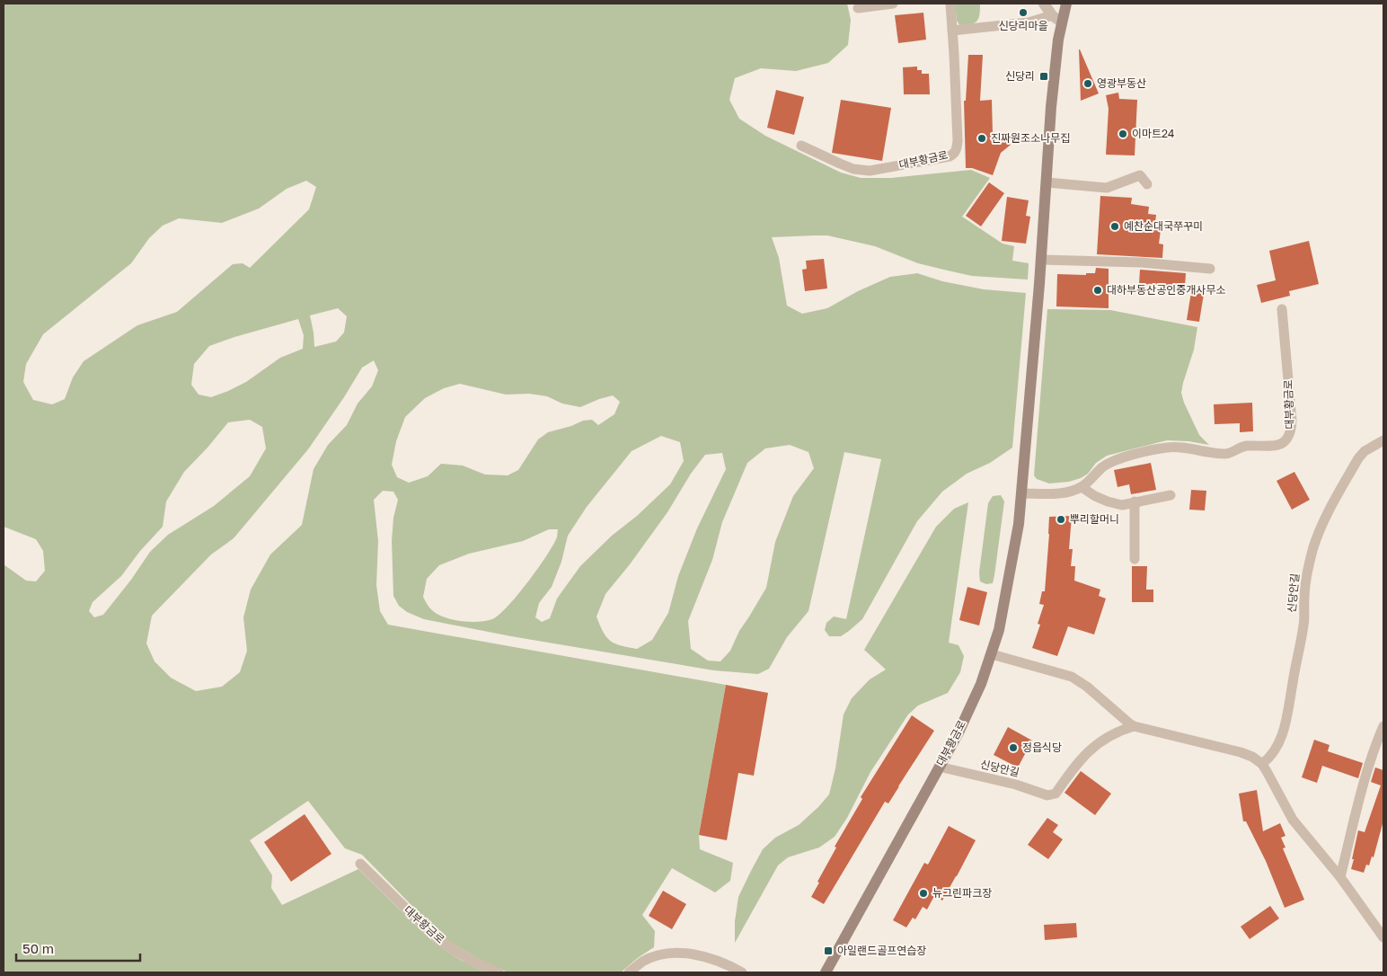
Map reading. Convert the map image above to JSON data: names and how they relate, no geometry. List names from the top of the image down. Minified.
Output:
{"streets":{"main road":["대부황금로"],"lane":["신당안길"]},"crossings":[["대부황금로","신당안길"]],"places":{"other":["신당리마을","영광부동산","이마트24","진짜원조소나무집","예찬순대국쭈꾸미","대하부동산공인중개사무소","뿌리할머니","정읍식당","뉴그린파크장"],"transit":["신당리","아일랜드골프연습장"]},"scale_bar":"50 m"}
